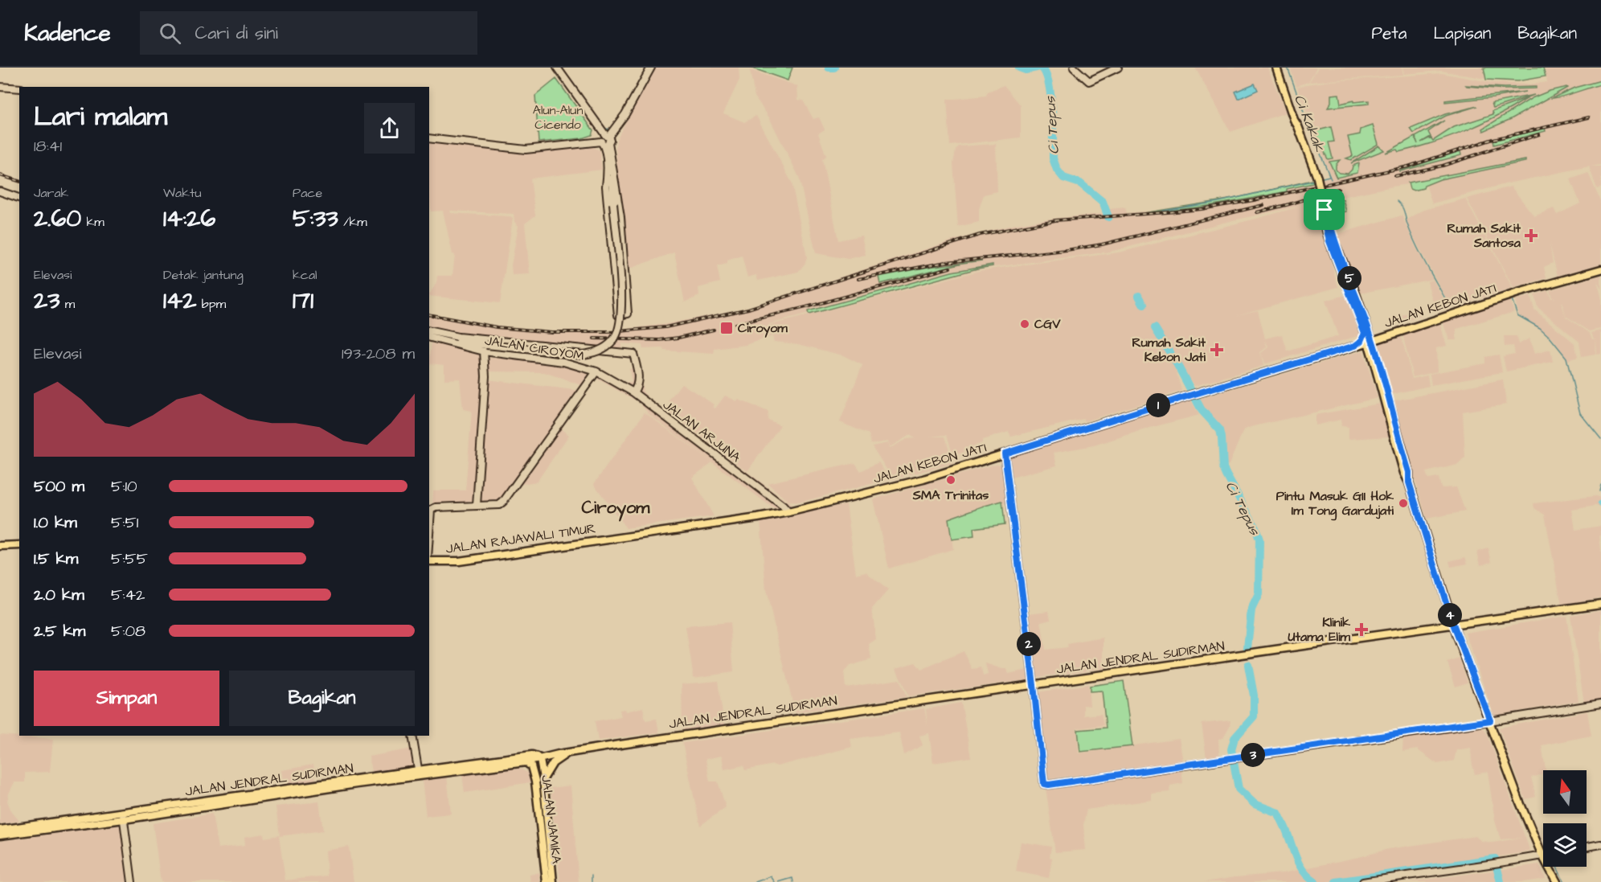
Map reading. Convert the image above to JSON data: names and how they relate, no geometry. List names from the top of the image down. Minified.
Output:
{"streets":{"main road":["JALAN KEBON JATI","JALAN CIROYOM","JALAN ARJUNA","JALAN RAJAWALI TIMUR","JALAN JENDRAL SUDIRMAN","JALAN JAMIKA"]},"crossings":[["JALAN KEBON JATI","JALAN ARJUNA"],["JALAN KEBON JATI","JALAN RAJAWALI TIMUR"],["JALAN CIROYOM","JALAN ARJUNA"],["JALAN ARJUNA","JALAN RAJAWALI TIMUR"],["JALAN JENDRAL SUDIRMAN","JALAN JAMIKA"]],"districts":["Ciroyom"],"water":["Ci Kakak","Ci Tepus"],"parks":["Alun-Alun Cicendo"],"places":{"health":["Rumah Sakit Santosa","Rumah Sakit Kebon Jati","Klinik Utama Elim"],"other":["CGV","SMA Trinitas","Pintu Masuk GII Hok Im Tong Gardujati"],"transit":["Ciroyom"]},"north":"top","page":{"header":"Kadence","search":"Cari di sini","nav":["Peta","Lapisan","Bagikan"],"heading":["Lari malam","18:41"],"stats":[["Jarak","2.60 km"],["Waktu","14:26"],["Pace","5:33 /km"],["Elevasi","23 m"],["Detak jantung","142 bpm"],["kcal","171"]],"pins":["5","1","4","2","3"],"chart":["Elevasi","193–208 m"],"list":[{"name":"500 m","note":"5:10"},{"name":"1.0 km","note":"5:51"},{"name":"1.5 km","note":"5:55"},{"name":"2.0 km","note":"5:42"},{"name":"2.5 km","note":"5:08"}],"buttons":["Simpan","Bagikan"]}}
